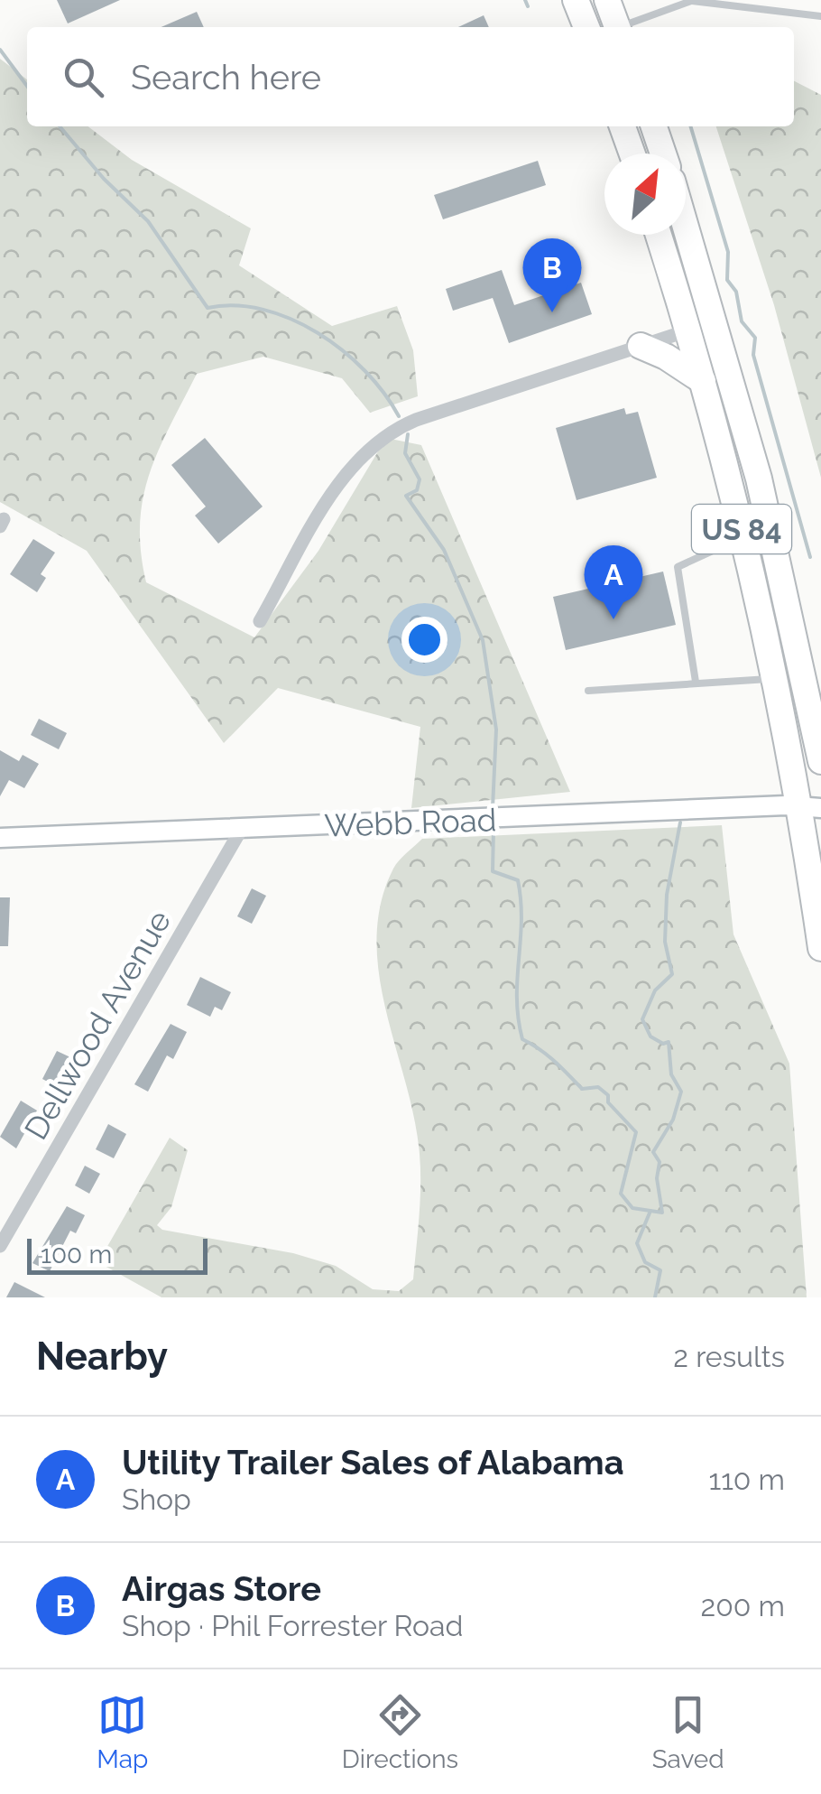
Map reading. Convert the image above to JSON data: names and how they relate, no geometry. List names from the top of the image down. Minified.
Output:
{"streets":{"highway":["US 84"],"street":["Webb Road","Dellwood Avenue"]},"crossings":[["US 84","Webb Road"],["Webb Road","Dellwood Avenue"]],"scale_bar":"100 m","north":"top right","page":{"search":"Search here","pins":["B","A"],"scale":"100 m","heading":["Nearby","2 results"],"list":[{"mark":"A","name":"Utility Trailer Sales of Alabama","note":"Shop","value":"110 m"},{"mark":"B","name":"Airgas Store","note":"Shop · Phil Forrester Road","value":"200 m"}],"nav":["Map","Directions","Saved"]}}
